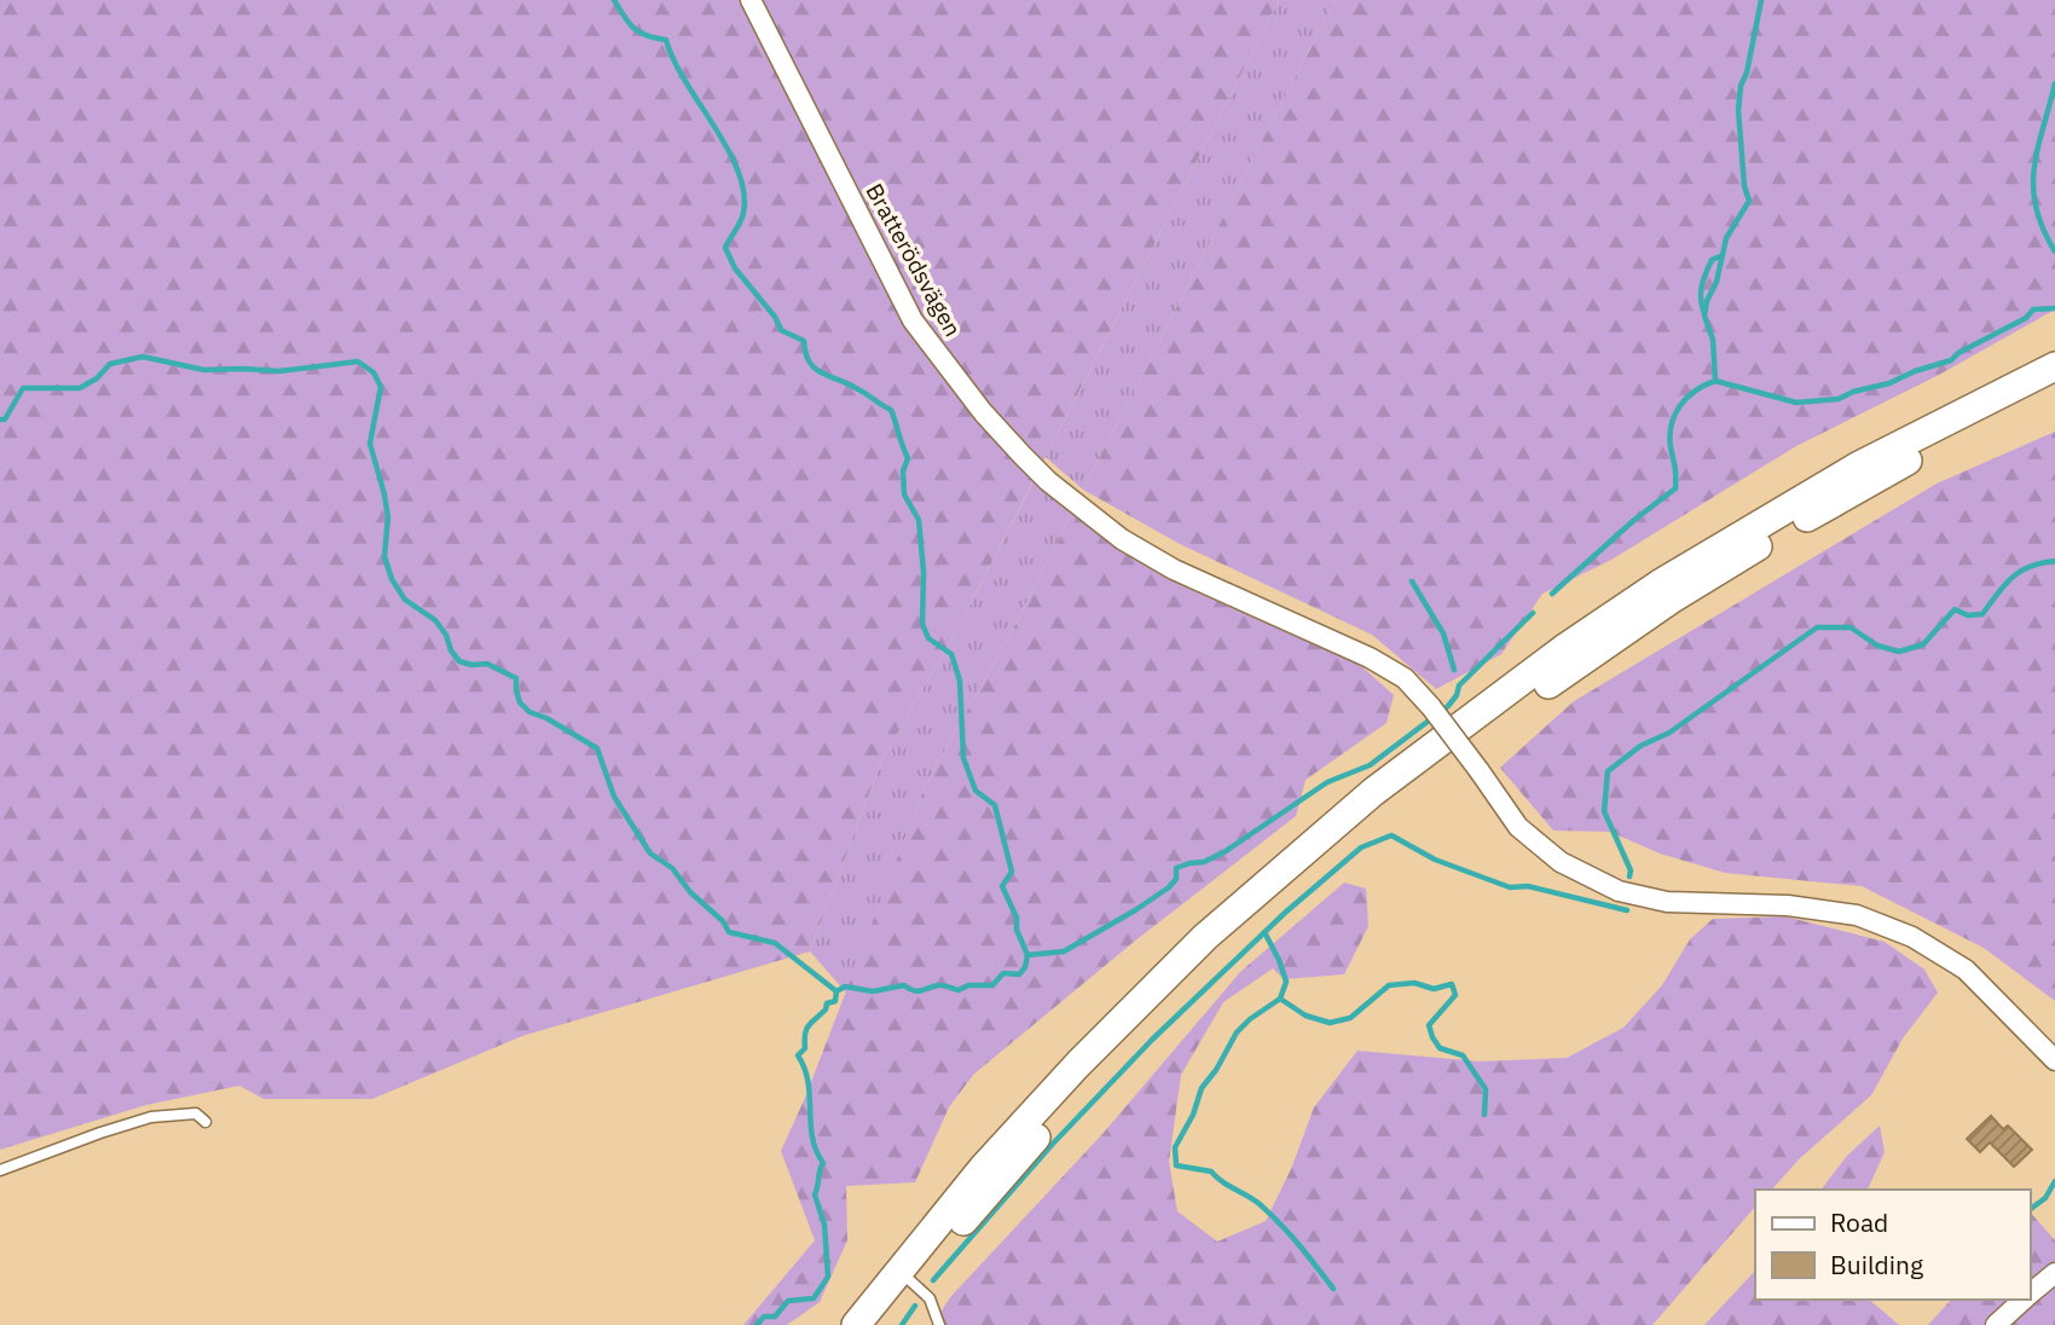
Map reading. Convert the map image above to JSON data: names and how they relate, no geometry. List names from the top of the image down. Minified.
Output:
{"streets":{"street":["Bratterödsvägen"]},"legend":["Road","Building"]}
